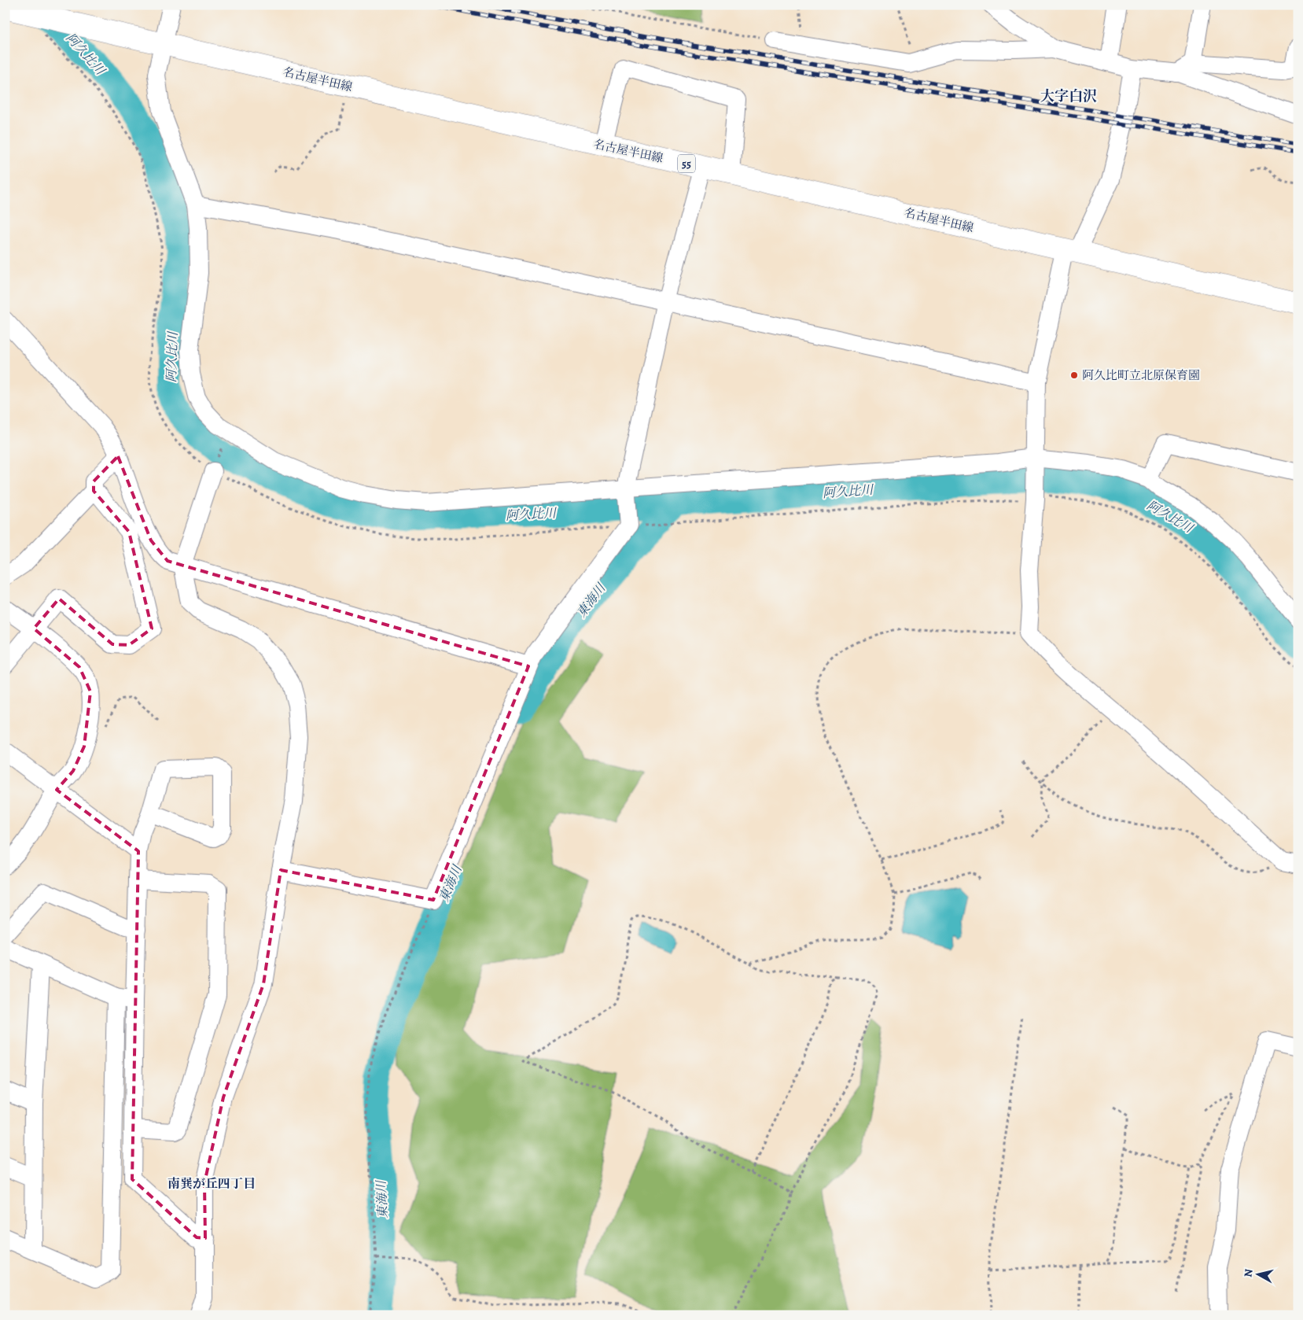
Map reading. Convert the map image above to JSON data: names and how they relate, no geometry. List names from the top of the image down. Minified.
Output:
{"streets":{"main road":["名古屋半田線","55"]},"districts":["大字白沢","南巽が丘四丁目"],"water":["阿久比川","東海川"],"places":["阿久比町立北原保育園"],"north":"left"}
